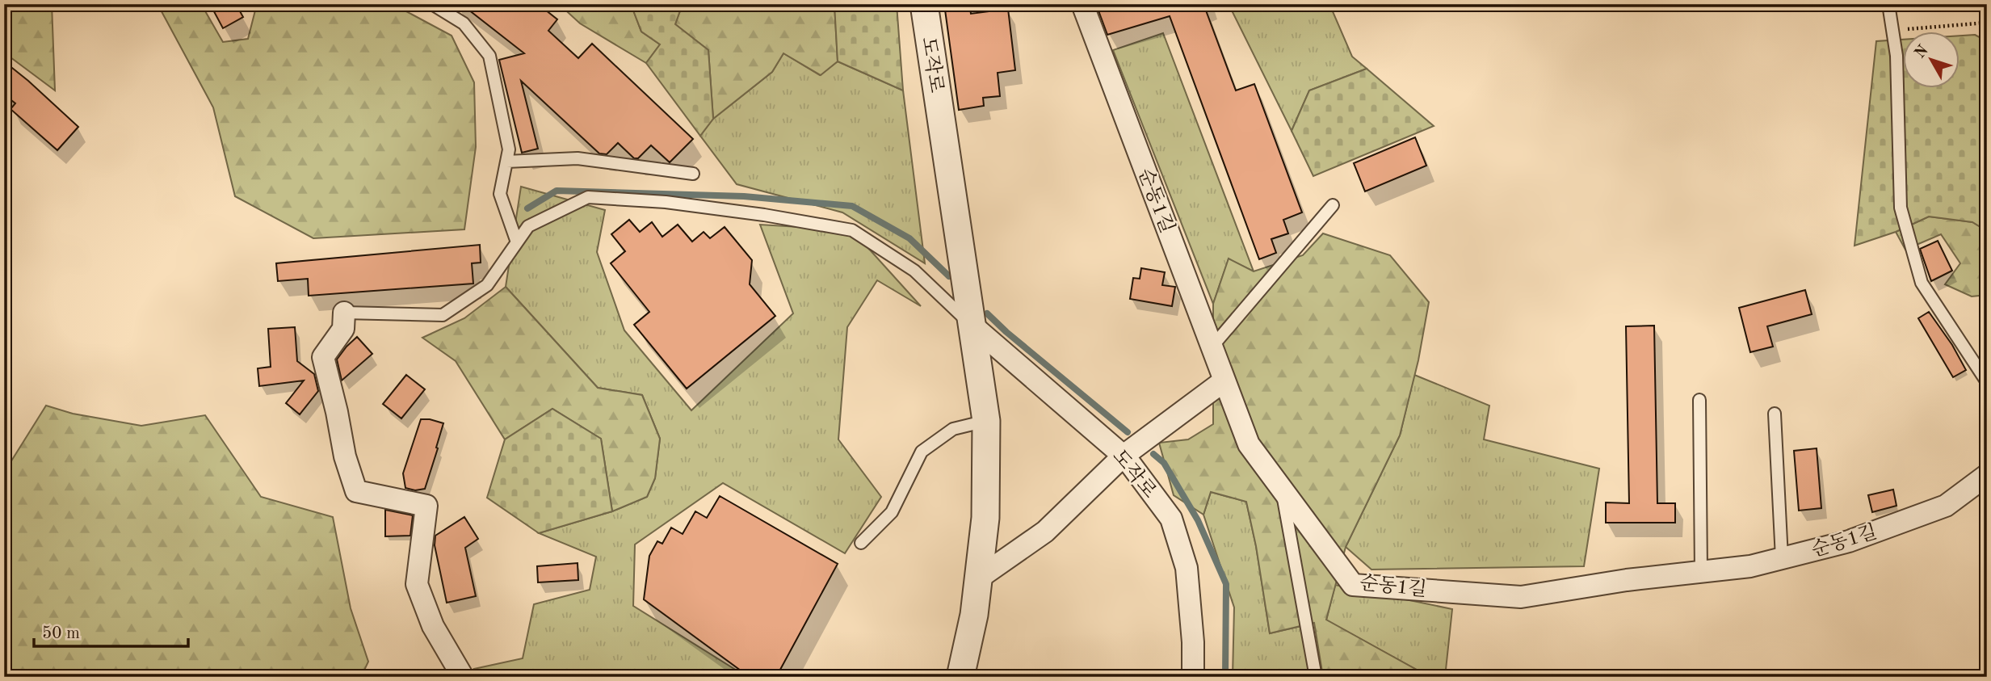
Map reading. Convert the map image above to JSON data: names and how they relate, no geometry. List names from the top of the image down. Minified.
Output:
{"streets":{"street":["도작로","순동1길"]},"scale_bar":"50 m","north":"top left"}
